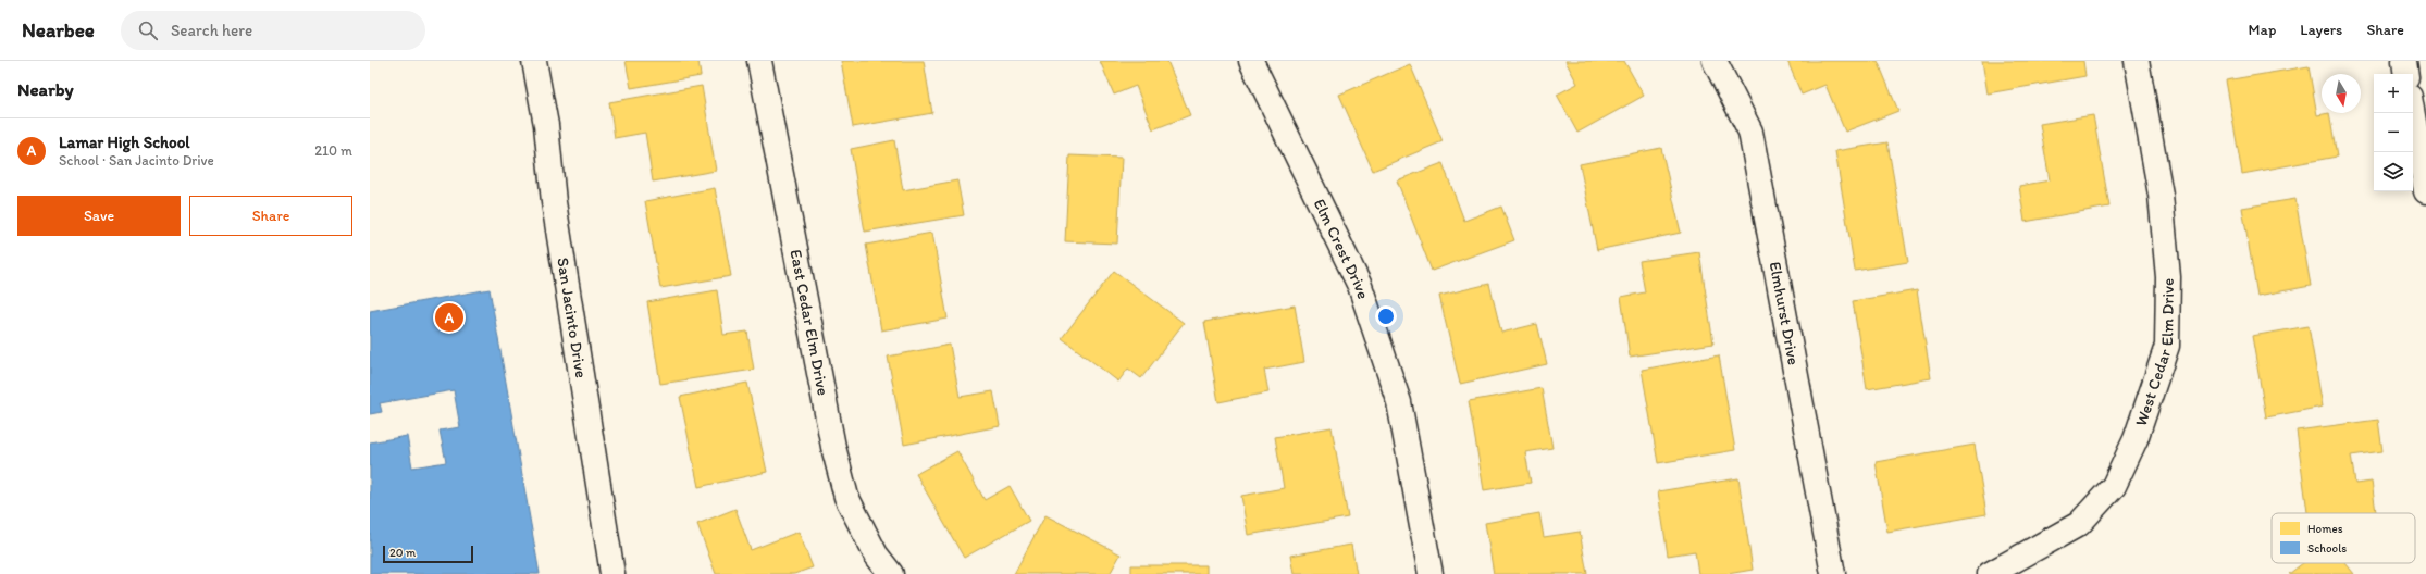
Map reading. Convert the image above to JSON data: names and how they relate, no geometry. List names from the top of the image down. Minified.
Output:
{"streets":{"street":["Elm Crest Drive","Elmhurst Drive","San Jacinto Drive","East Cedar Elm Drive","West Cedar Elm Drive"]},"legend":["Homes","Schools"],"scale_bar":"20 m","north":"bottom","page":{"header":"Nearbee","search":"Search here","nav":["Map","Layers","Share"],"heading":"Nearby","map_buttons":["+","−"],"list":[{"mark":"A","name":"Lamar High School","note":"School · San Jacinto Drive","value":"210 m"}],"buttons":["Save","Share"],"pins":"A","scale":"20 m"}}
